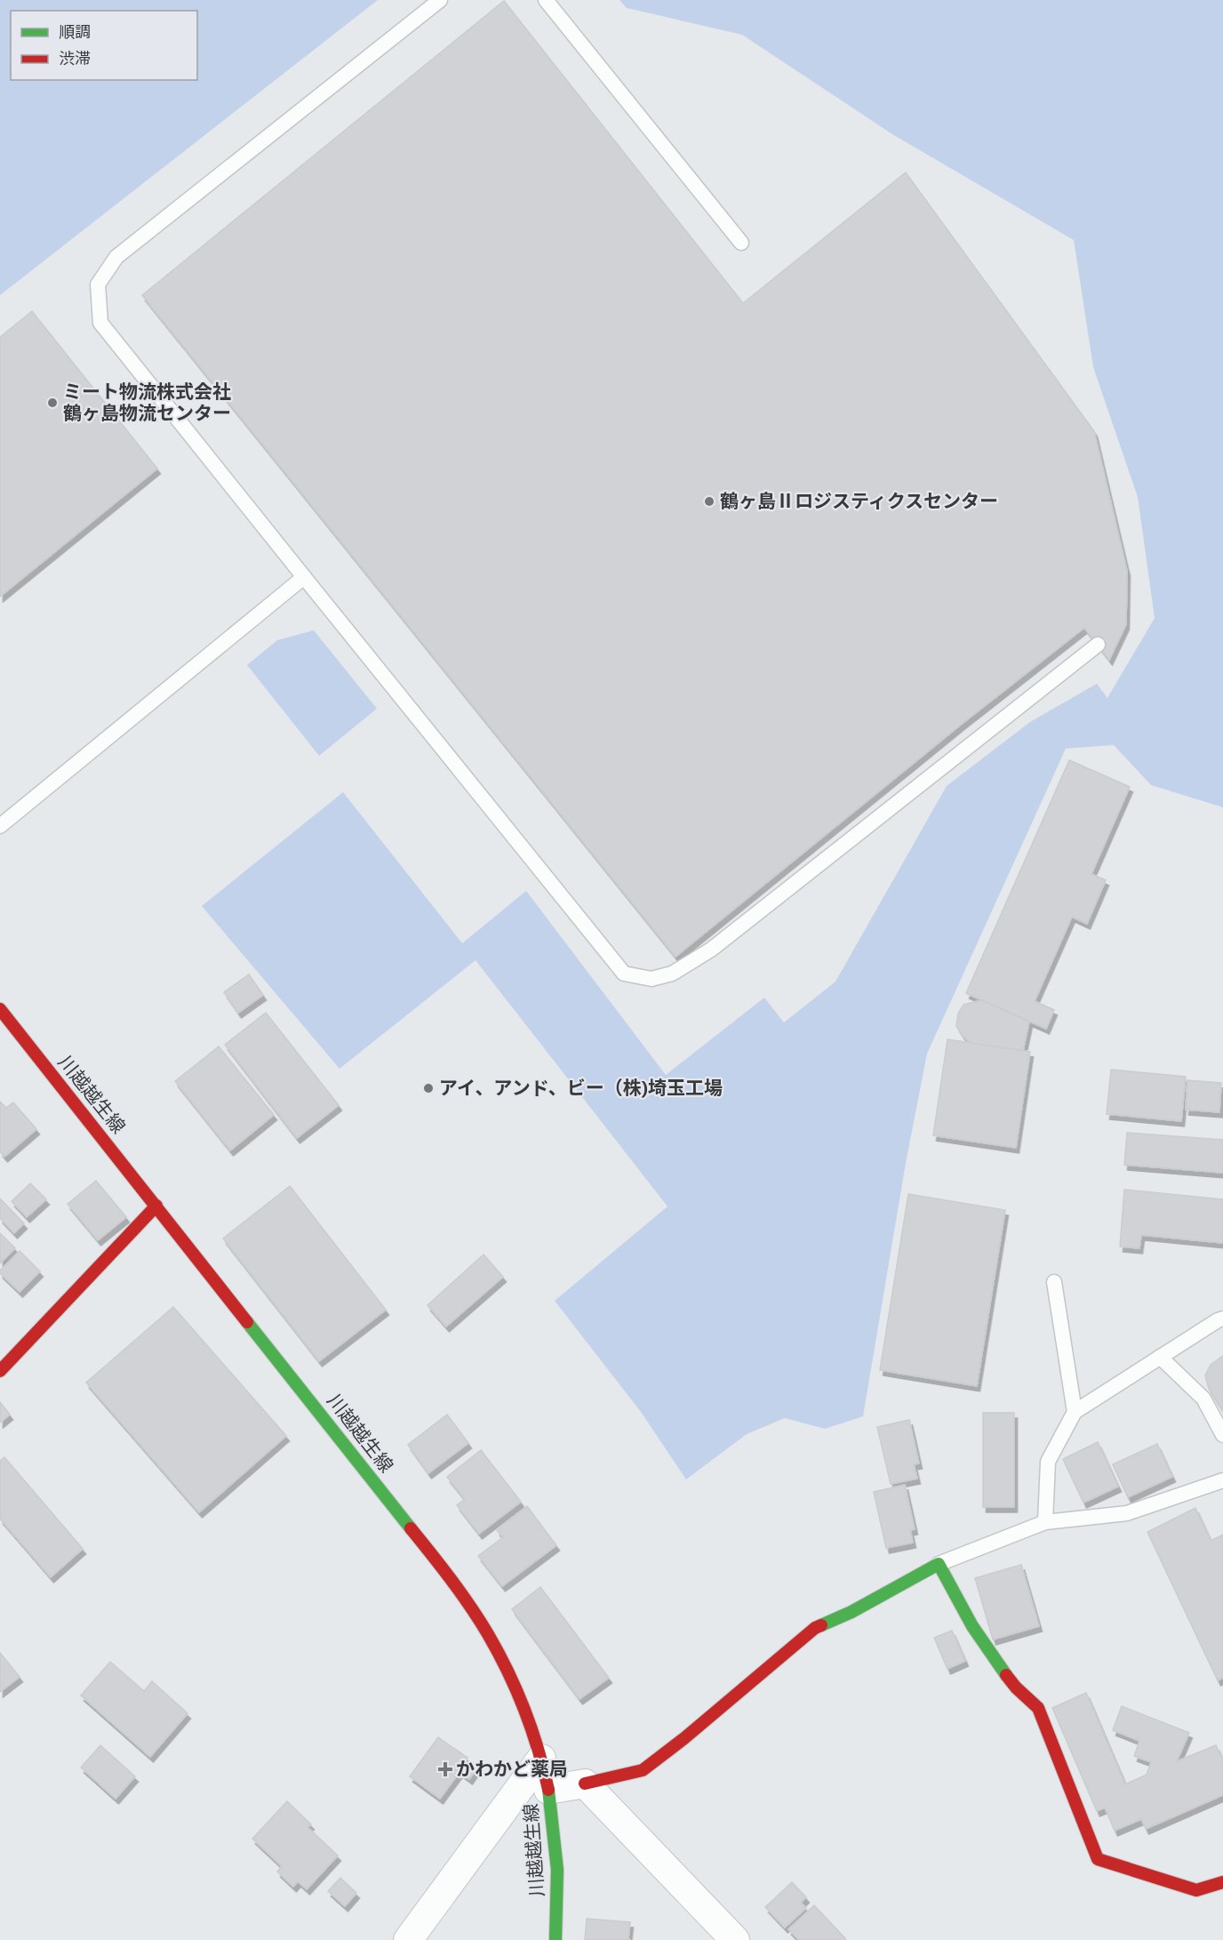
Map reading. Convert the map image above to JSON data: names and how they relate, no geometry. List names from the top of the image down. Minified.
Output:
{"streets":{"main road":["川越越生線"]},"places":{"other":["ミート物流株式会社 鶴ヶ島物流センター","鶴ヶ島Ⅱロジスティクスセンター","アイ、アンド、ビー（株)埼玉工場"],"health":["かわかど薬局"]},"legend":["順調","渋滞"]}
